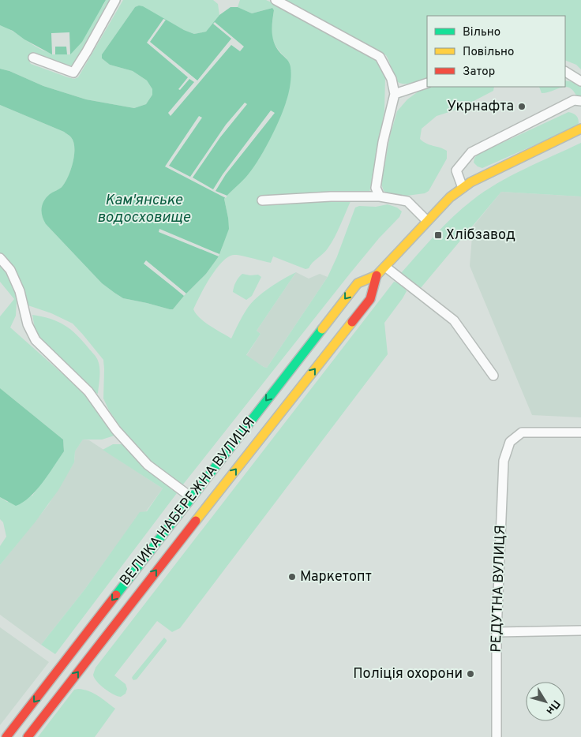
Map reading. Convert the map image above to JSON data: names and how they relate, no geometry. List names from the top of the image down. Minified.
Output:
{"streets":{"street":["ВЕЛИКА НАБЕРЕЖНА ВУЛИЦЯ","РЕДУТНА ВУЛИЦЯ"]},"water":["Кам'янське водосховище"],"places":{"other":["Укрнафта","Маркетопт","Поліція охорони"],"transit":["Хлібзавод"]},"legend":["Вільно","Повільно","Затор"],"north":"bottom right"}
